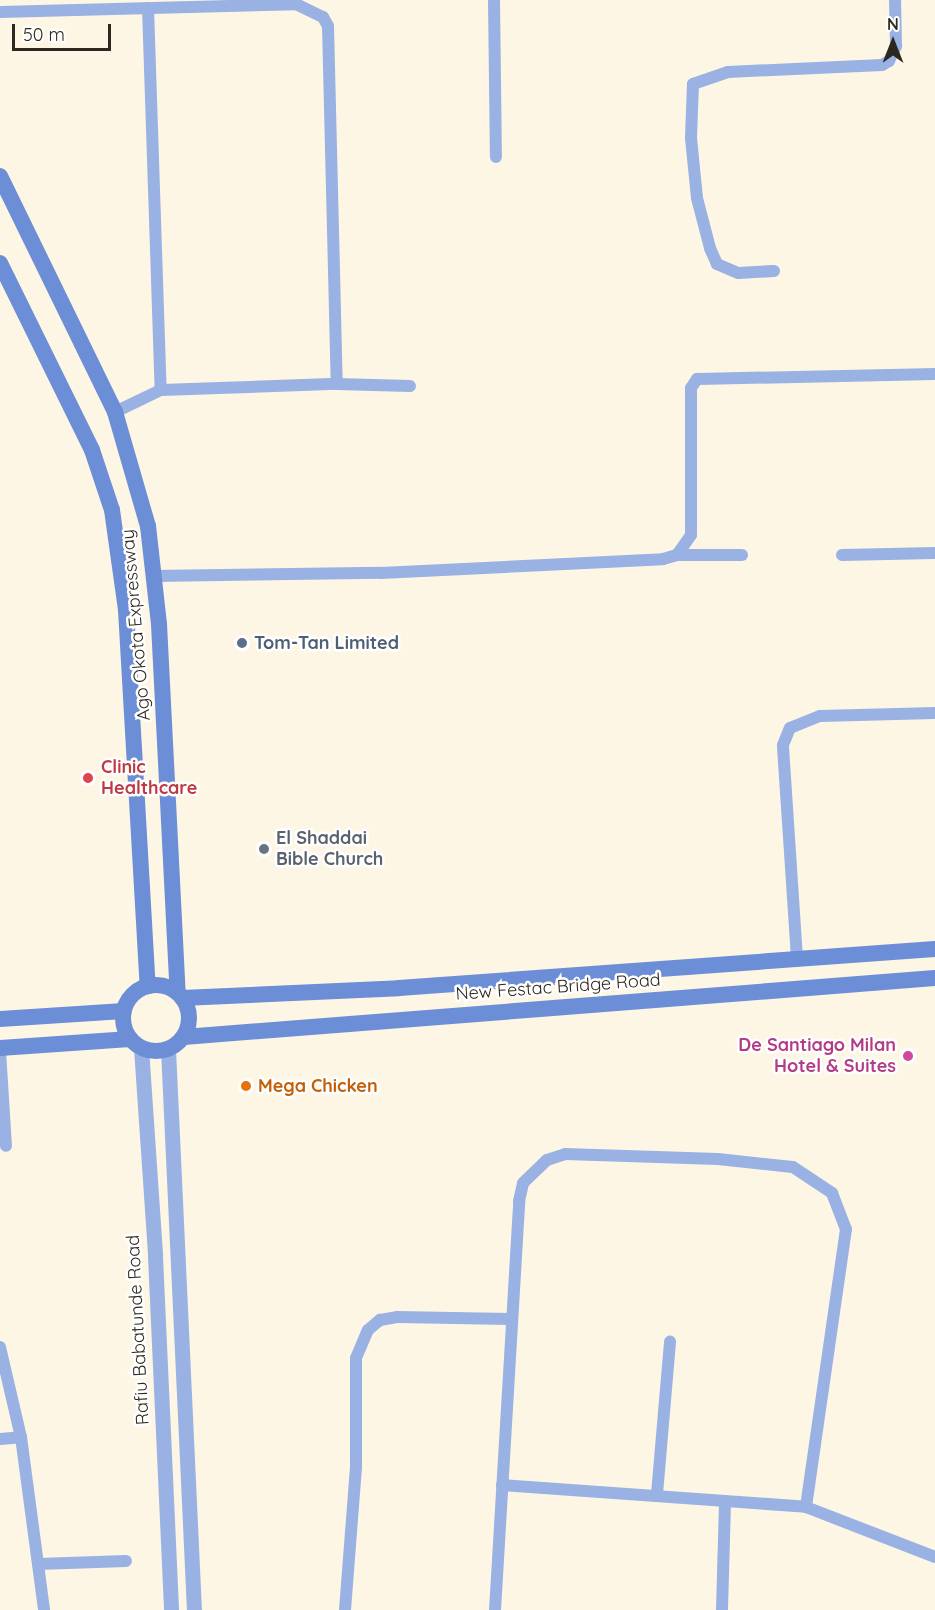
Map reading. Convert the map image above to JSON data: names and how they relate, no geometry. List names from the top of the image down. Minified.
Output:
{"streets":{"main road":["Ago Okota Expressway","New Festac Bridge Road"],"street":["Rafiu Babatunde Road"]},"crossings":[["Ago Okota Expressway","New Festac Bridge Road"],["Ago Okota Expressway","Rafiu Babatunde Road"],["New Festac Bridge Road","Rafiu Babatunde Road"]],"places":["Tom-Tan Limited","Clinic Healthcare","El Shaddai Bible Church","De Santiago Milan Hotel & Suites","Mega Chicken"],"scale_bar":"50 m","north":"top"}
